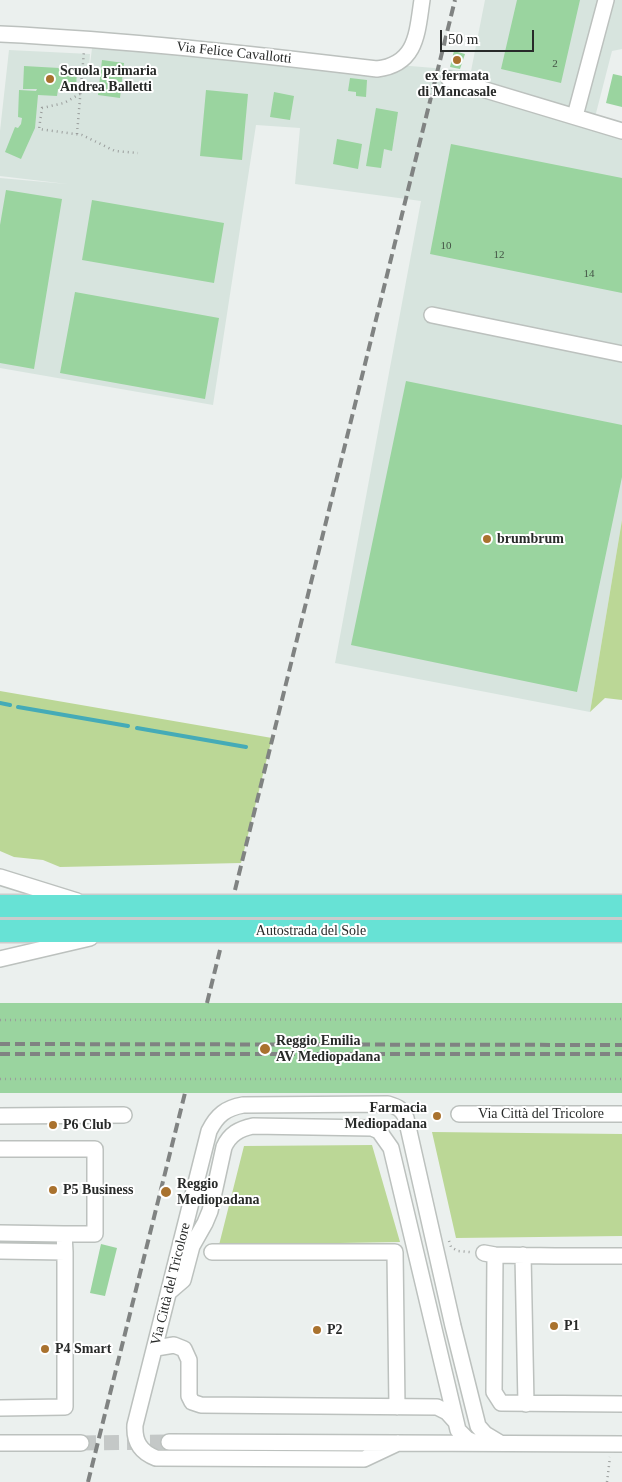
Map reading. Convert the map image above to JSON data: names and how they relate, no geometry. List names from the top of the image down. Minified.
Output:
{"streets":{"highway":["Autostrada del Sole"],"street":["Via Felice Cavallotti","Via Città del Tricolore"]},"places":["ex fermata di Mancasale","Scuola primaria Andrea Balletti","brumbrum","Reggio Emilia AV Mediopadana","Farmacia Mediopadana","P6 Club","P5 Business","Reggio Mediopadana","P1","P2","P4 Smart"],"house_numbers":["2","10","12","14"],"scale_bar":"50 m"}
